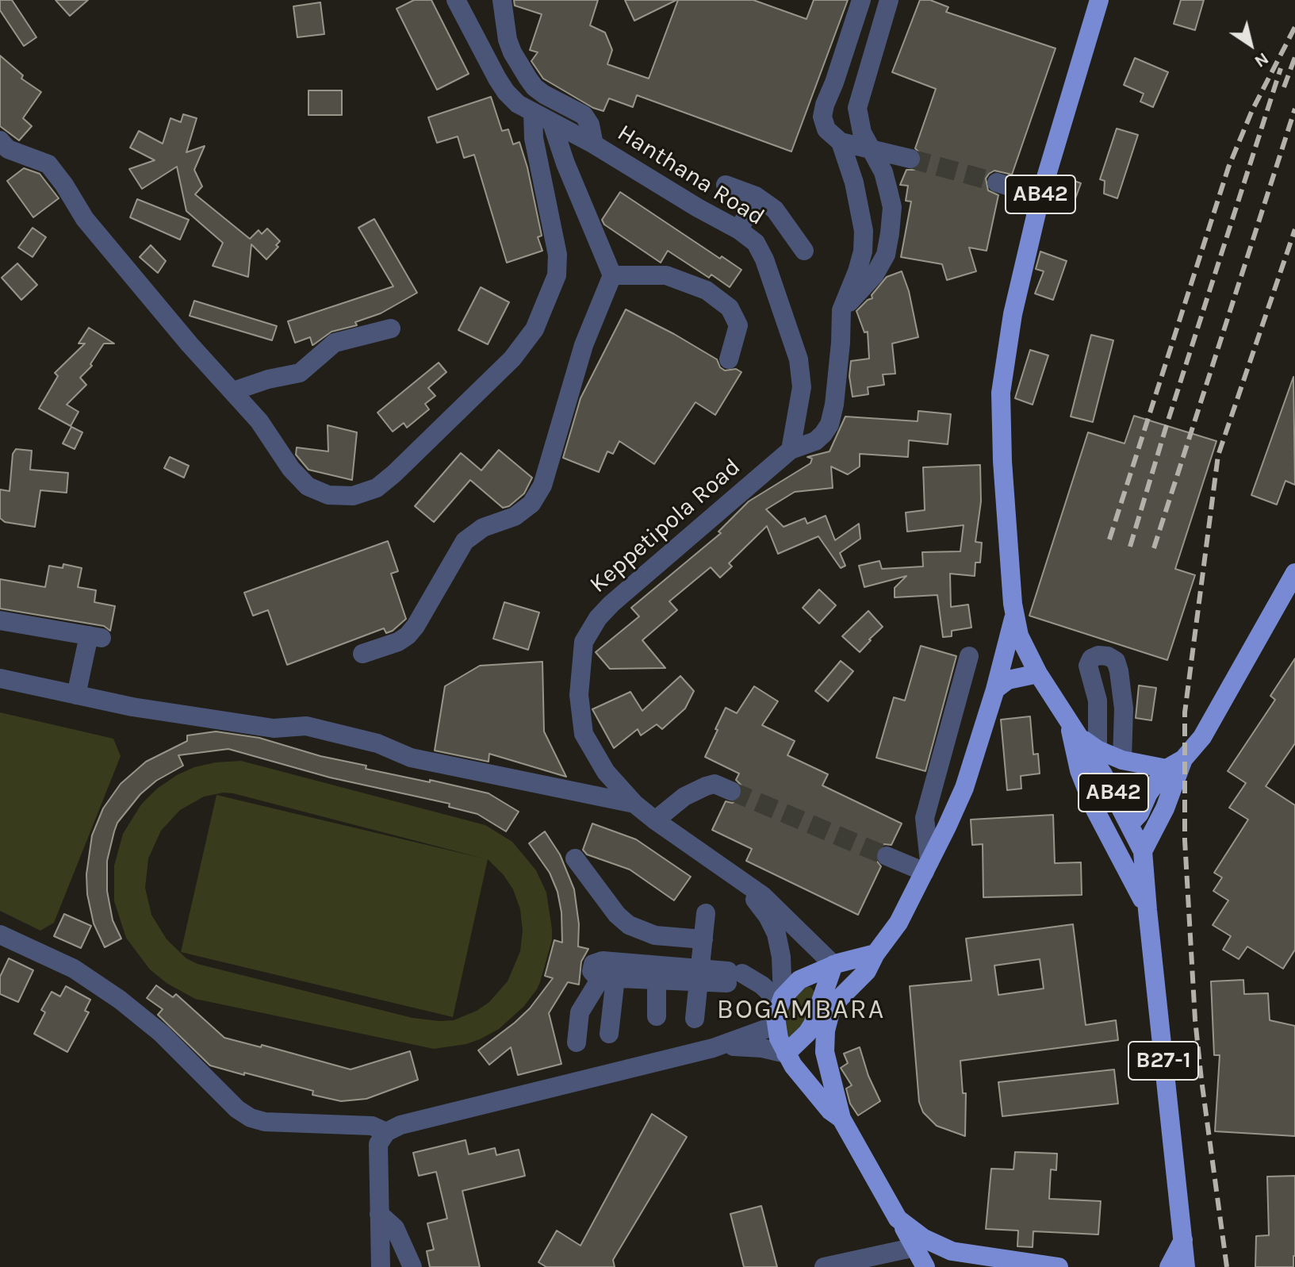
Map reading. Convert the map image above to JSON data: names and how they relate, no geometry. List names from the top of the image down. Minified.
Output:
{"streets":{"main road":["AB42","B27-1"],"street":["Hanthana Road","Keppetipola Road"]},"crossings":[["Hanthana Road","Keppetipola Road"],["AB42","B27-1"]],"districts":["BOGAMBARA"],"north":"bottom right"}
